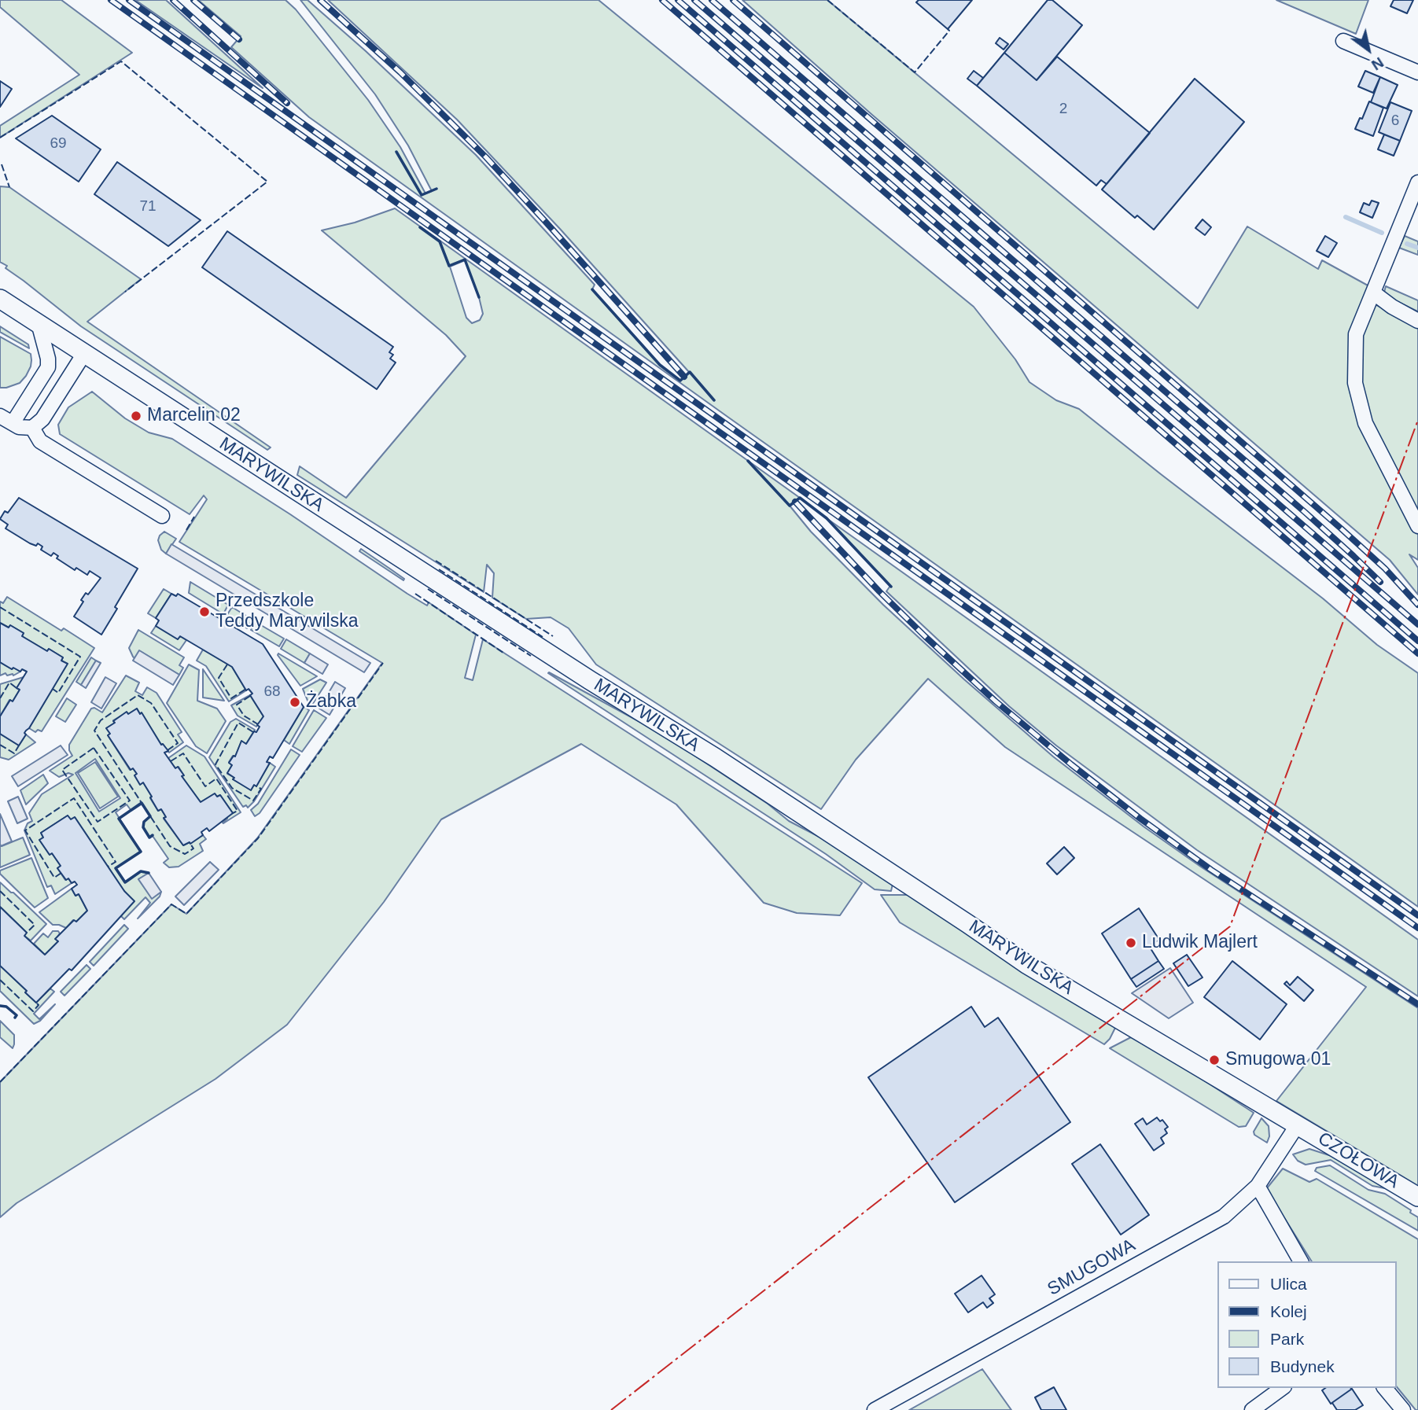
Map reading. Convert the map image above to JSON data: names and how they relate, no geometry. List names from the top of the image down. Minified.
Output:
{"streets":{"street":["MARYWILSKA","CZOŁOWA","SMUGOWA"]},"crossings":[["MARYWILSKA","CZOŁOWA"],["MARYWILSKA","SMUGOWA"],["CZOŁOWA","SMUGOWA"]],"places":["Marcelin 02","Przedszkole Teddy Marywilska","Żabka","Ludwik Majlert","Smugowa 01"],"house_numbers":["2","6","69","71","68"],"legend":["Ulica","Kolej","Park","Budynek"],"north":"bottom right"}
